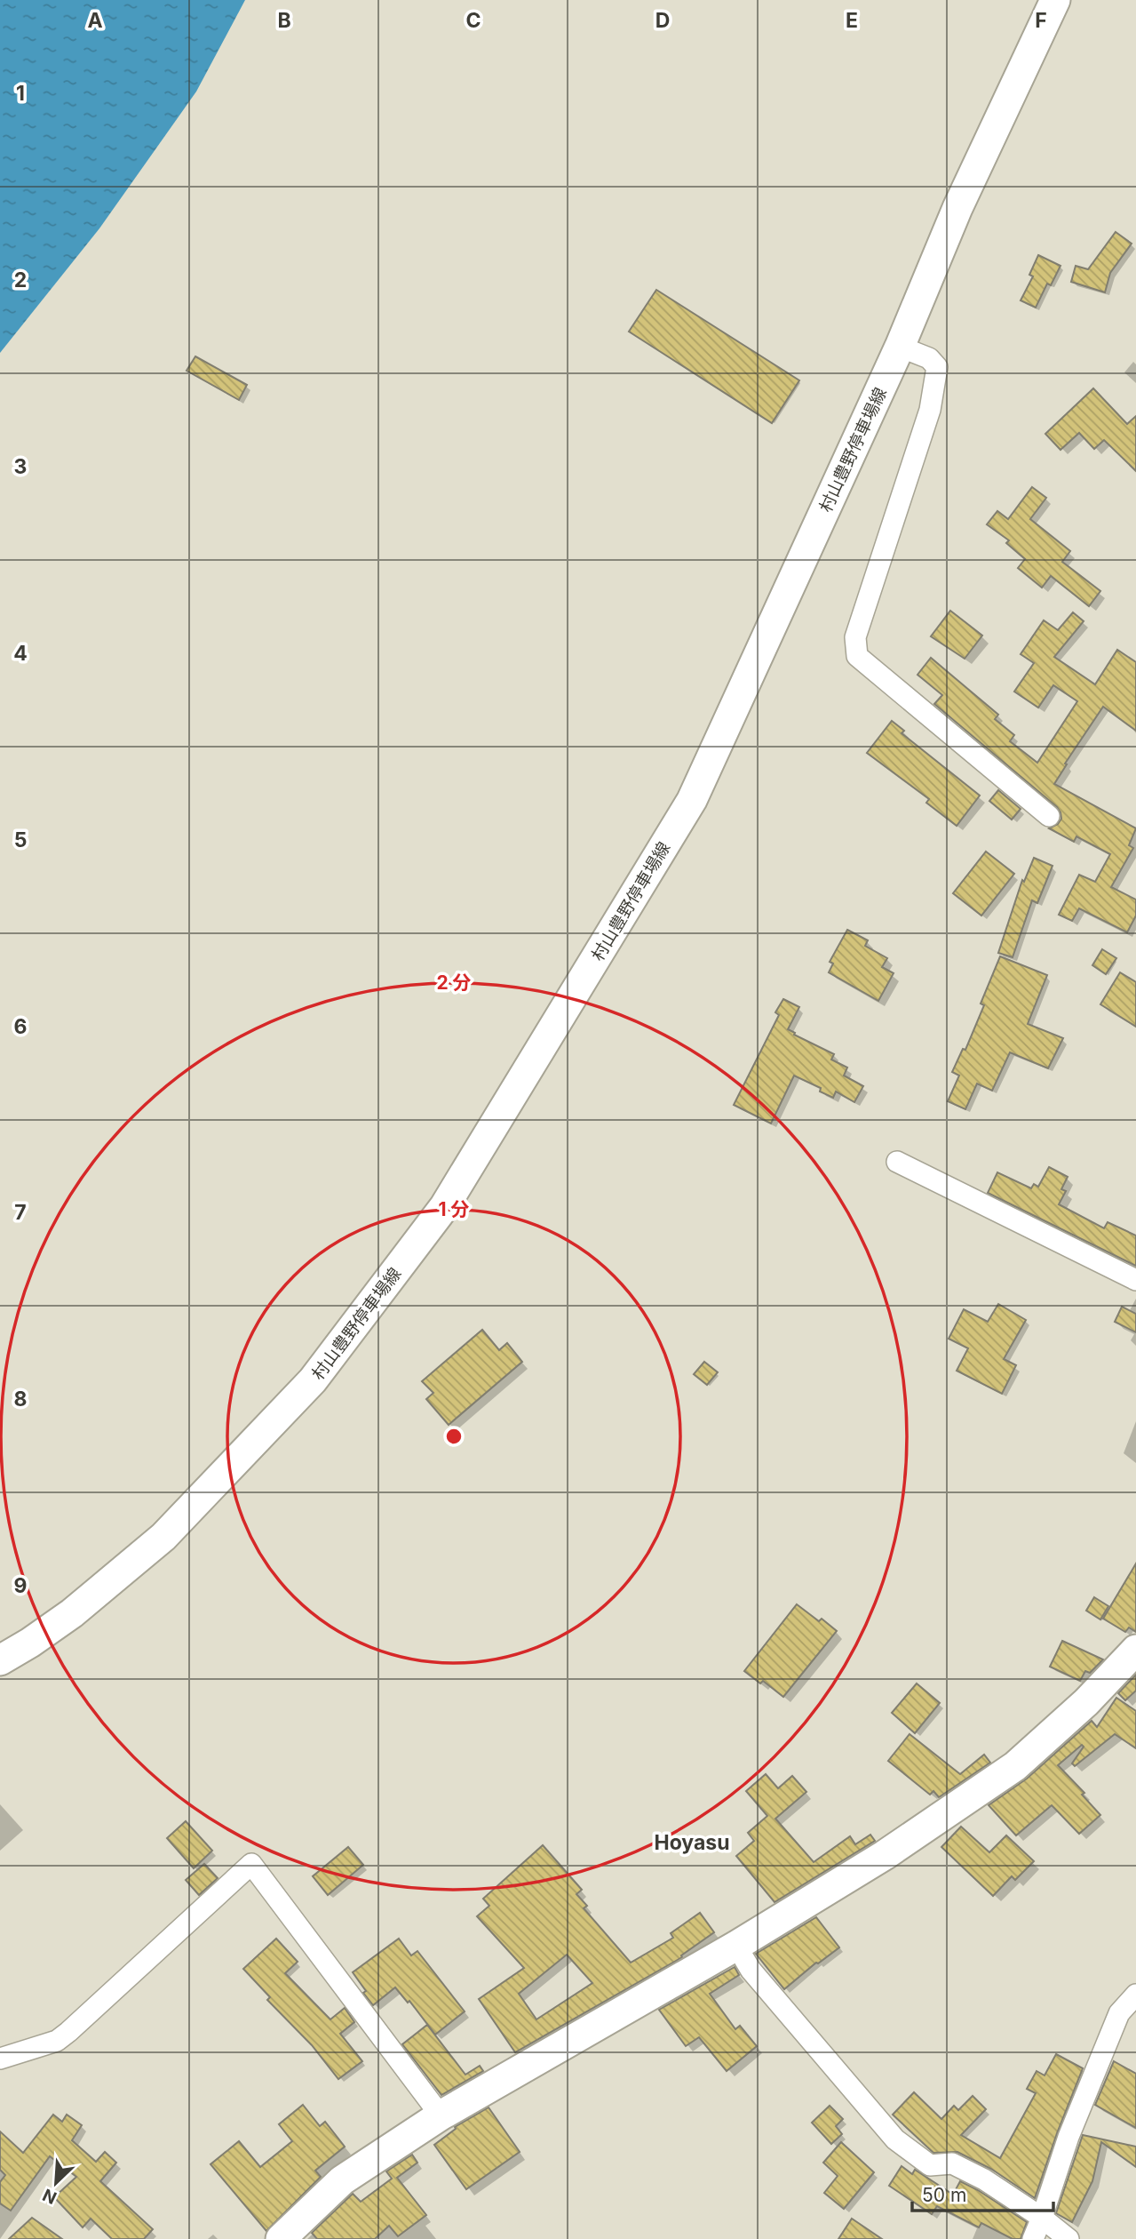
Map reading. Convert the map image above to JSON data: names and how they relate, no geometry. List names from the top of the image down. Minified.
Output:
{"streets":{"main road":["村山豊野停車場線"]},"districts":["Hoyasu"],"scale_bar":"50 m","north":"bottom left","grid":{"columns":["A","B","C","D","E","F"],"rows":["1","2","3","4","5","6","7","8","9"]},"rings":["2 分","1 分"]}
